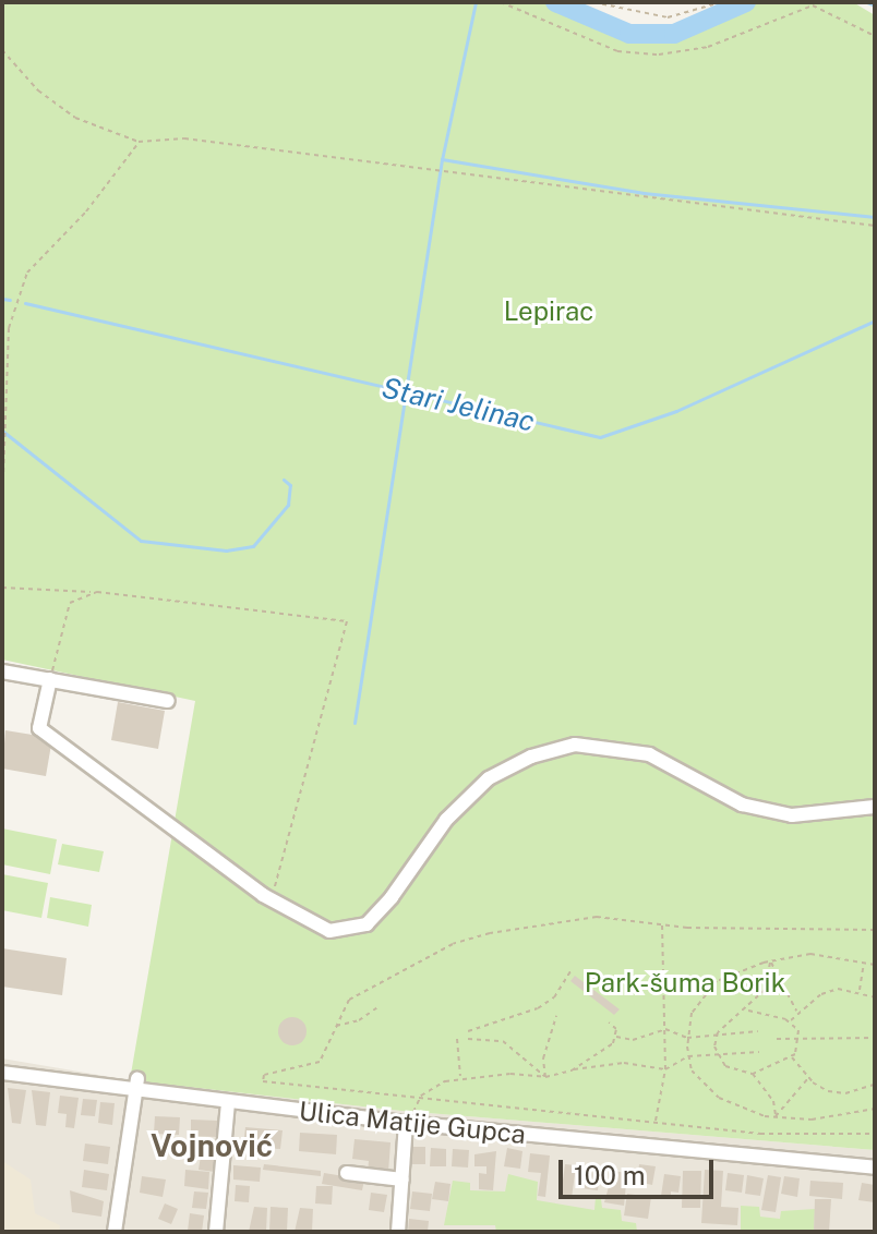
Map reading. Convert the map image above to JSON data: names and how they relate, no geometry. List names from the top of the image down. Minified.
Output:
{"streets":{"street":["Ulica Matije Gupca"]},"districts":["Vojnović"],"water":["Stari Jelinac"],"parks":["Lepirac","Park-šuma Borik"],"scale_bar":"100 m"}
